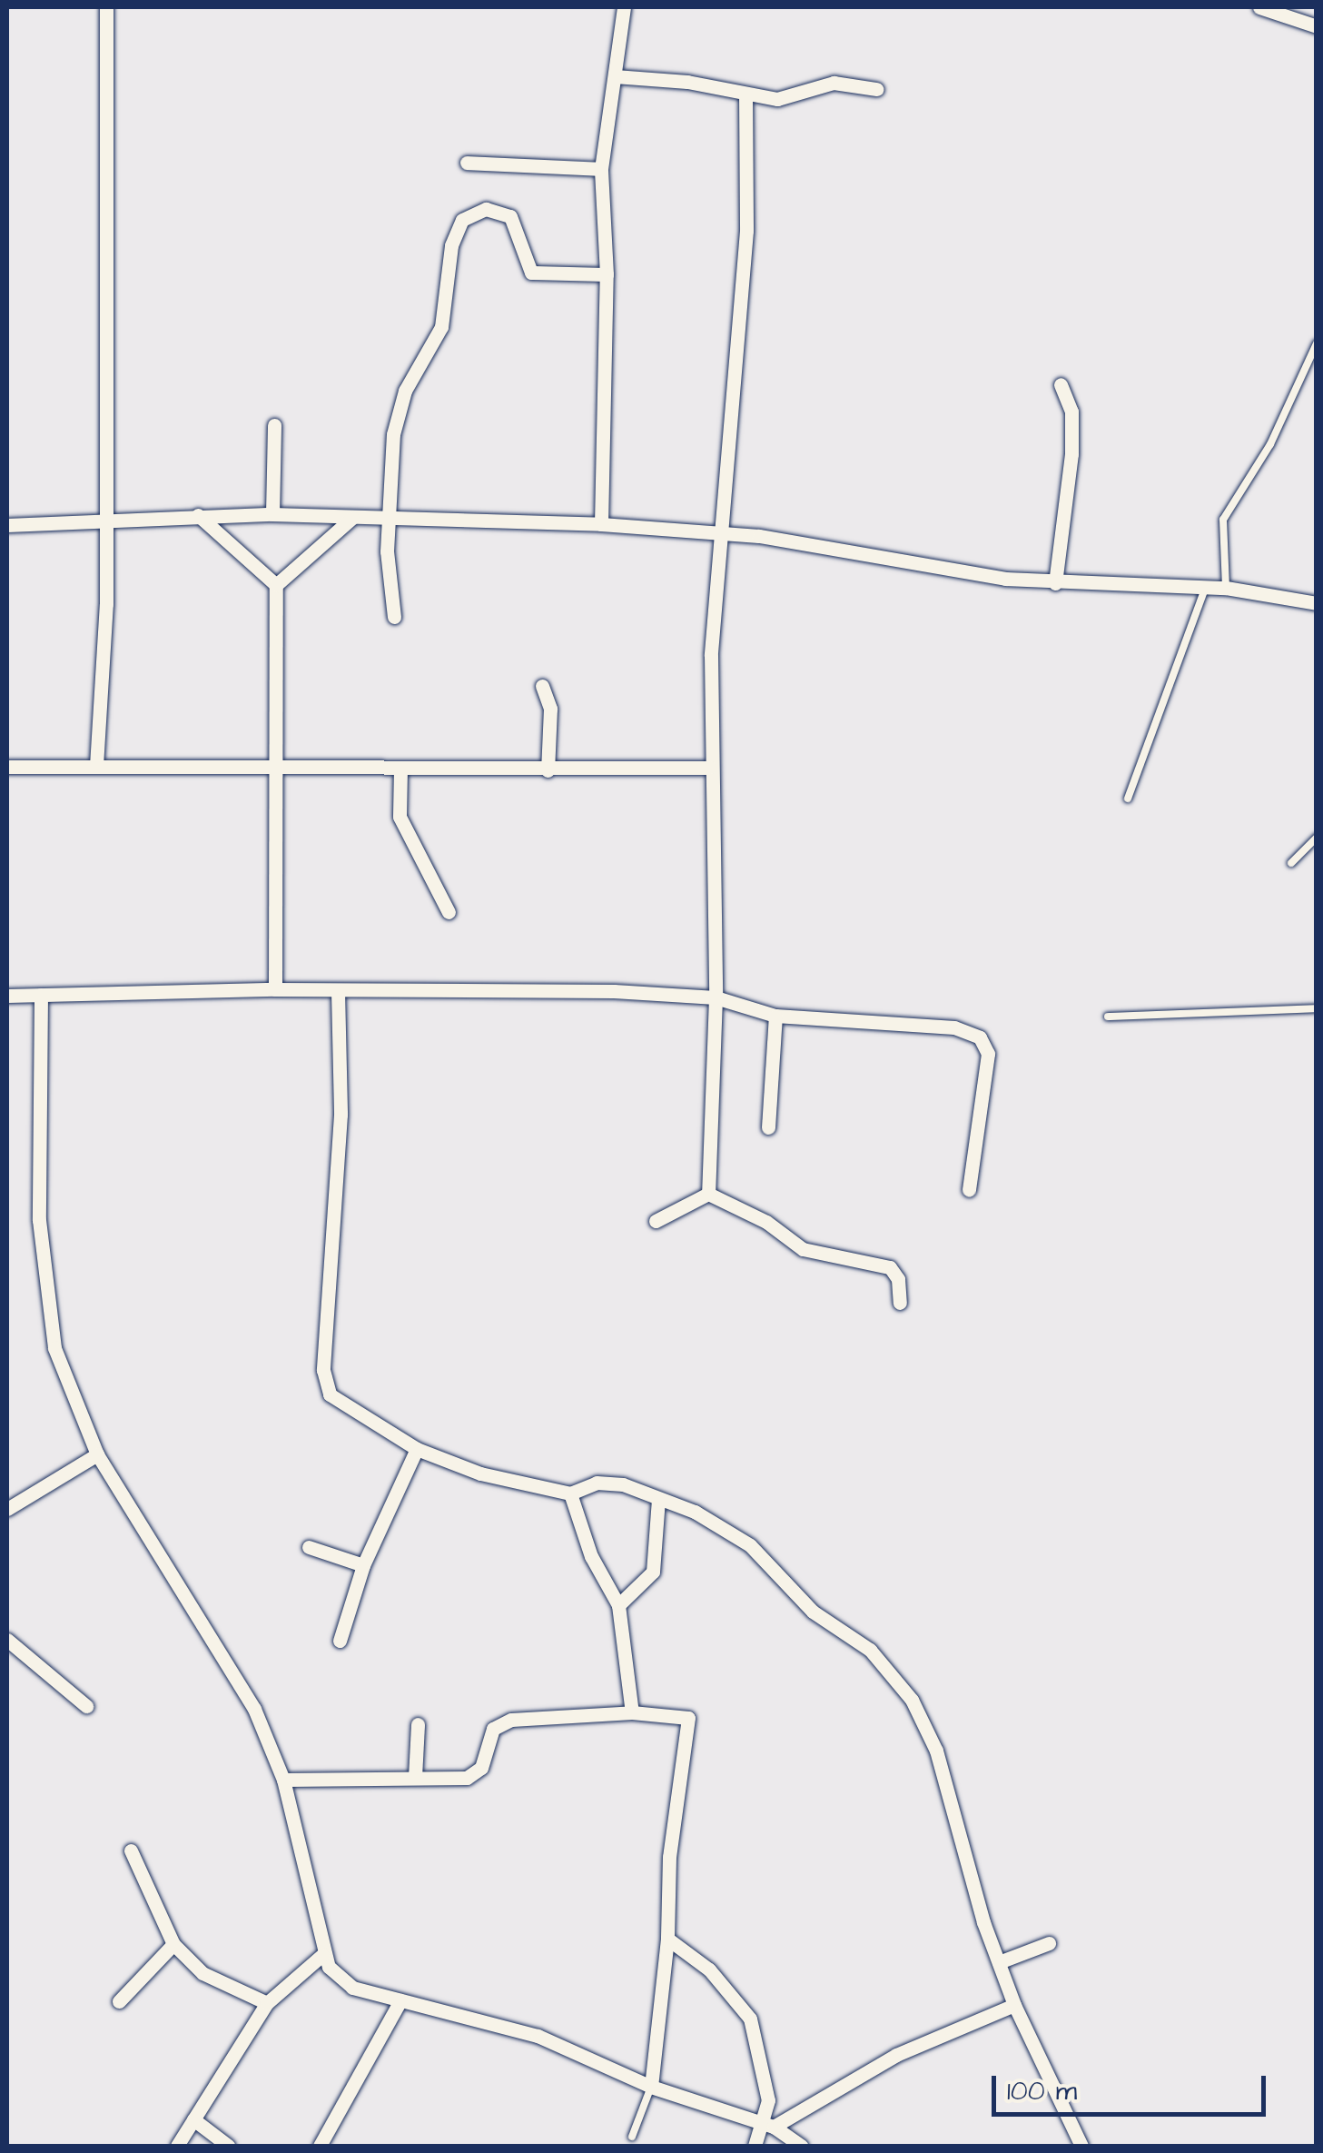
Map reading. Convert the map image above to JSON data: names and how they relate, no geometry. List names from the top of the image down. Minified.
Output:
{"scale_bar":"100 m"}
